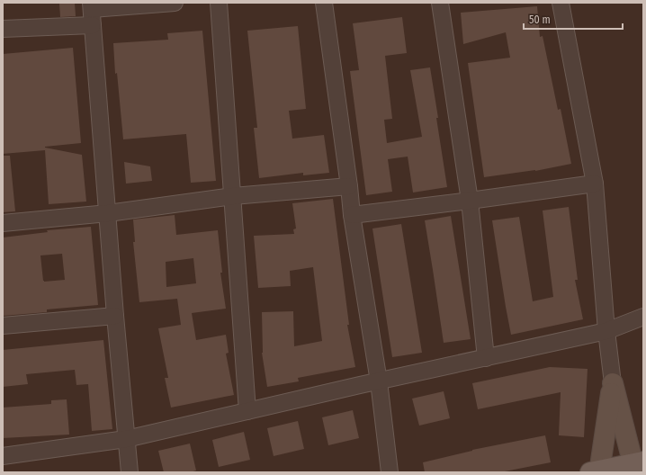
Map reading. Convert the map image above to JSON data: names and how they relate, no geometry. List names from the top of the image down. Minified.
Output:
{"scale_bar":"50 m"}
